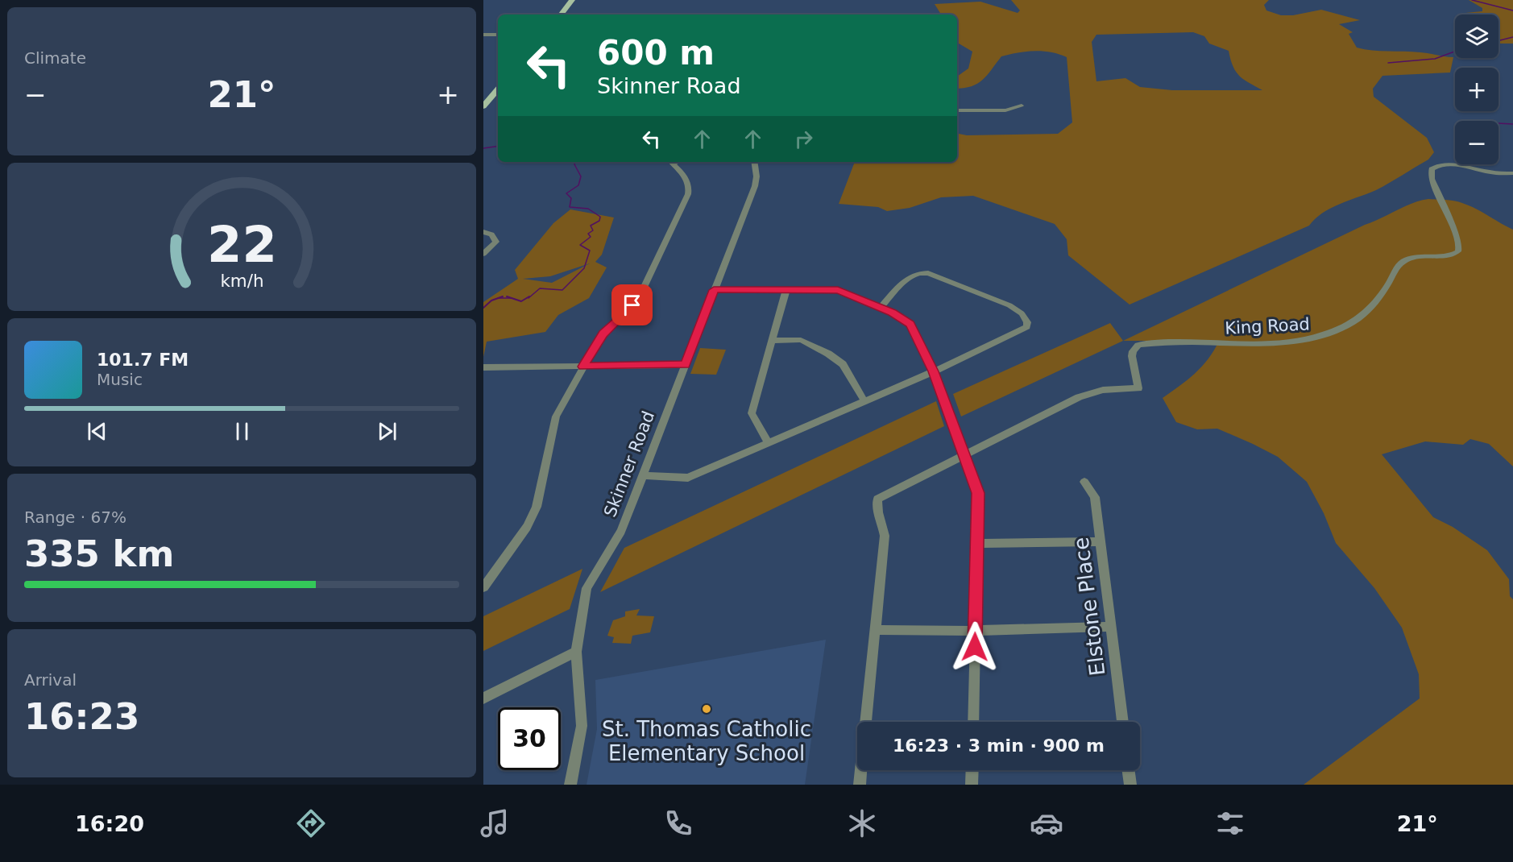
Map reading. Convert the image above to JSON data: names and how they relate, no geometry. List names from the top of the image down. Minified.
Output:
{"streets":{"street":["King Road","Skinner Road","Elstone Place"]},"places":["St. Thomas Catholic Elementary School"],"page":{"tile":["Climate",["Range · 67%","335 km"],["Arrival","16:23"]],"map_buttons":["+","−"],"turn":["600 m","Skinner Road"],"heat":["−","21°","+"],"song":["101.7 FM","Music"],"limit":"30","trip":"16:23 · 3 min · 900 m","tabs":["16:20","21°"],"gauge":["22","km/h"]}}
